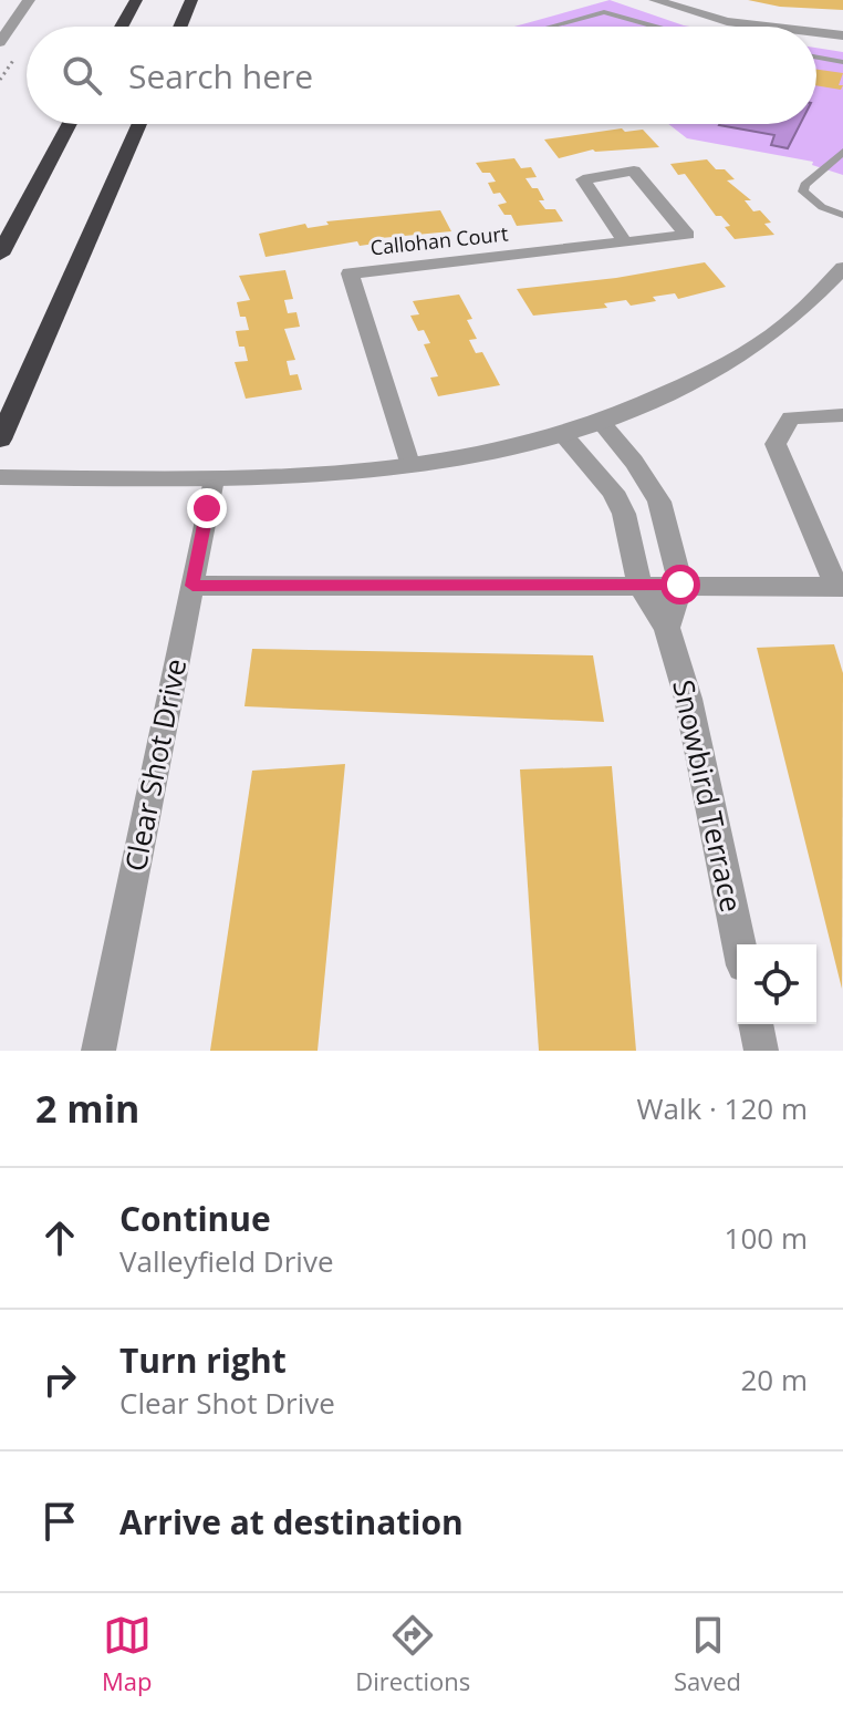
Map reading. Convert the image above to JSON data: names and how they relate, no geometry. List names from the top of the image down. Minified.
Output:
{"streets":{"street":["Callohan Court","Clear Shot Drive","Snowbird Terrace"]},"page":{"search":"Search here","heading":["2 min","Walk · 120 m"],"list":[["Continue","Valleyfield Drive","100 m"],["Turn right","Clear Shot Drive","20 m"],"Arrive at destination"],"nav":["Map","Directions","Saved"]}}
